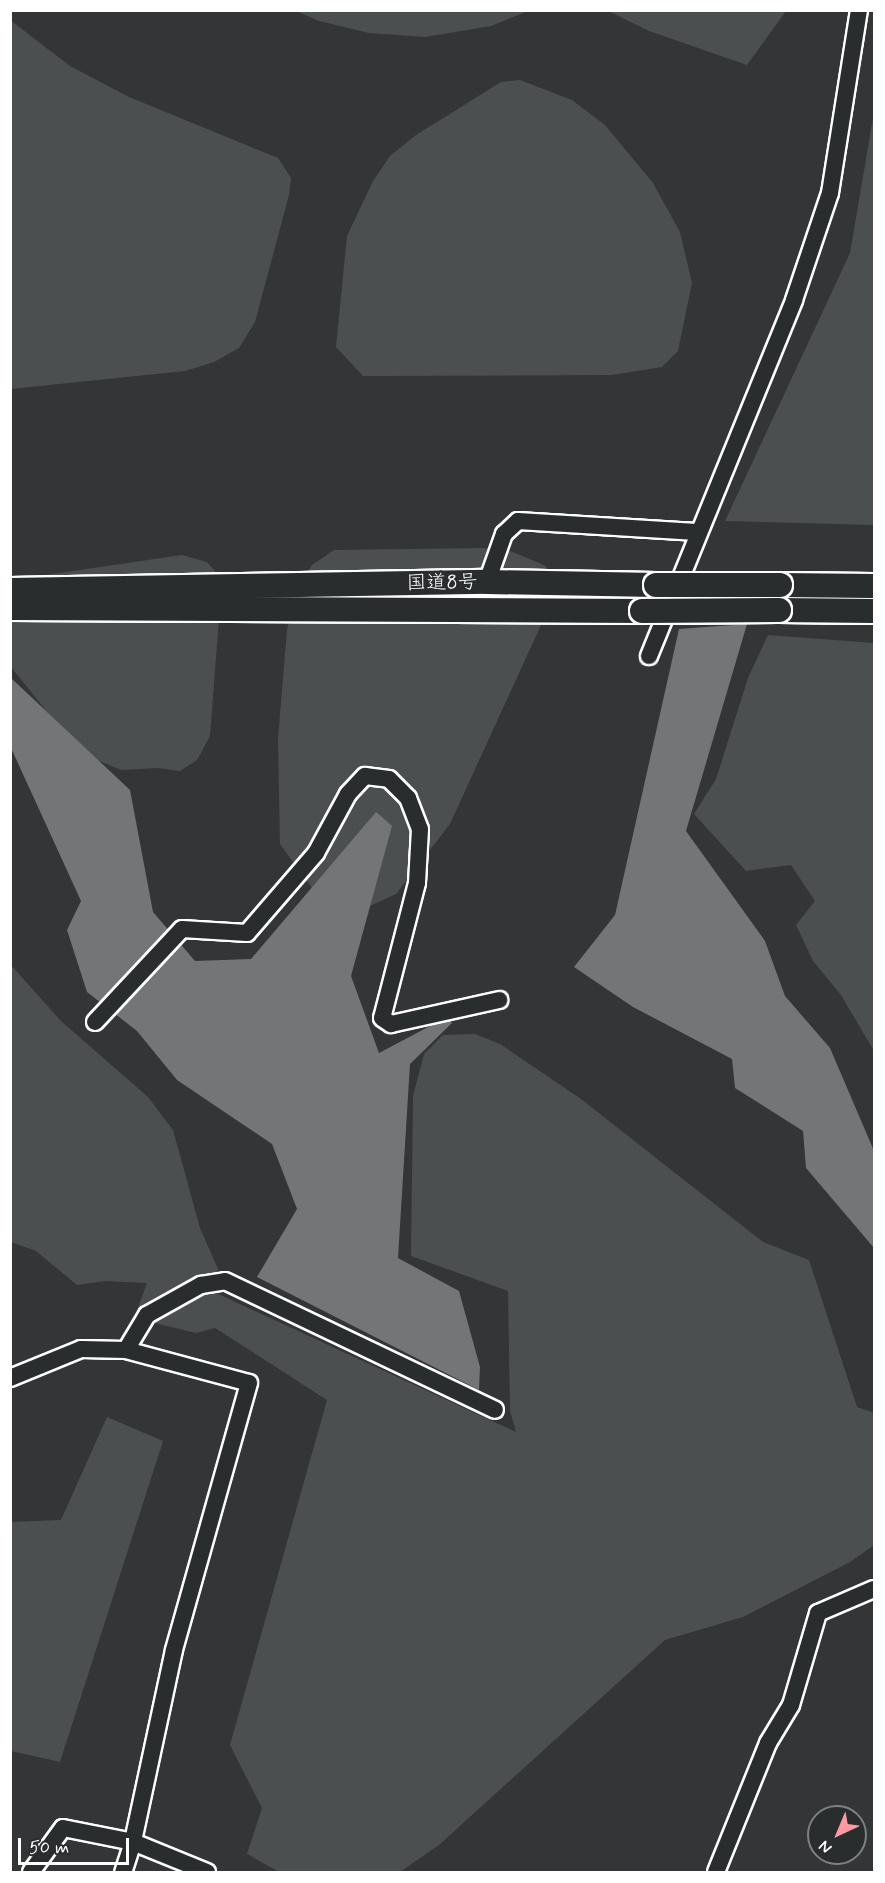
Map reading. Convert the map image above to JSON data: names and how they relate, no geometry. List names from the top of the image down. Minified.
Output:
{"streets":{"highway":["国道8号"]},"scale_bar":"50 m","north":"bottom left"}
